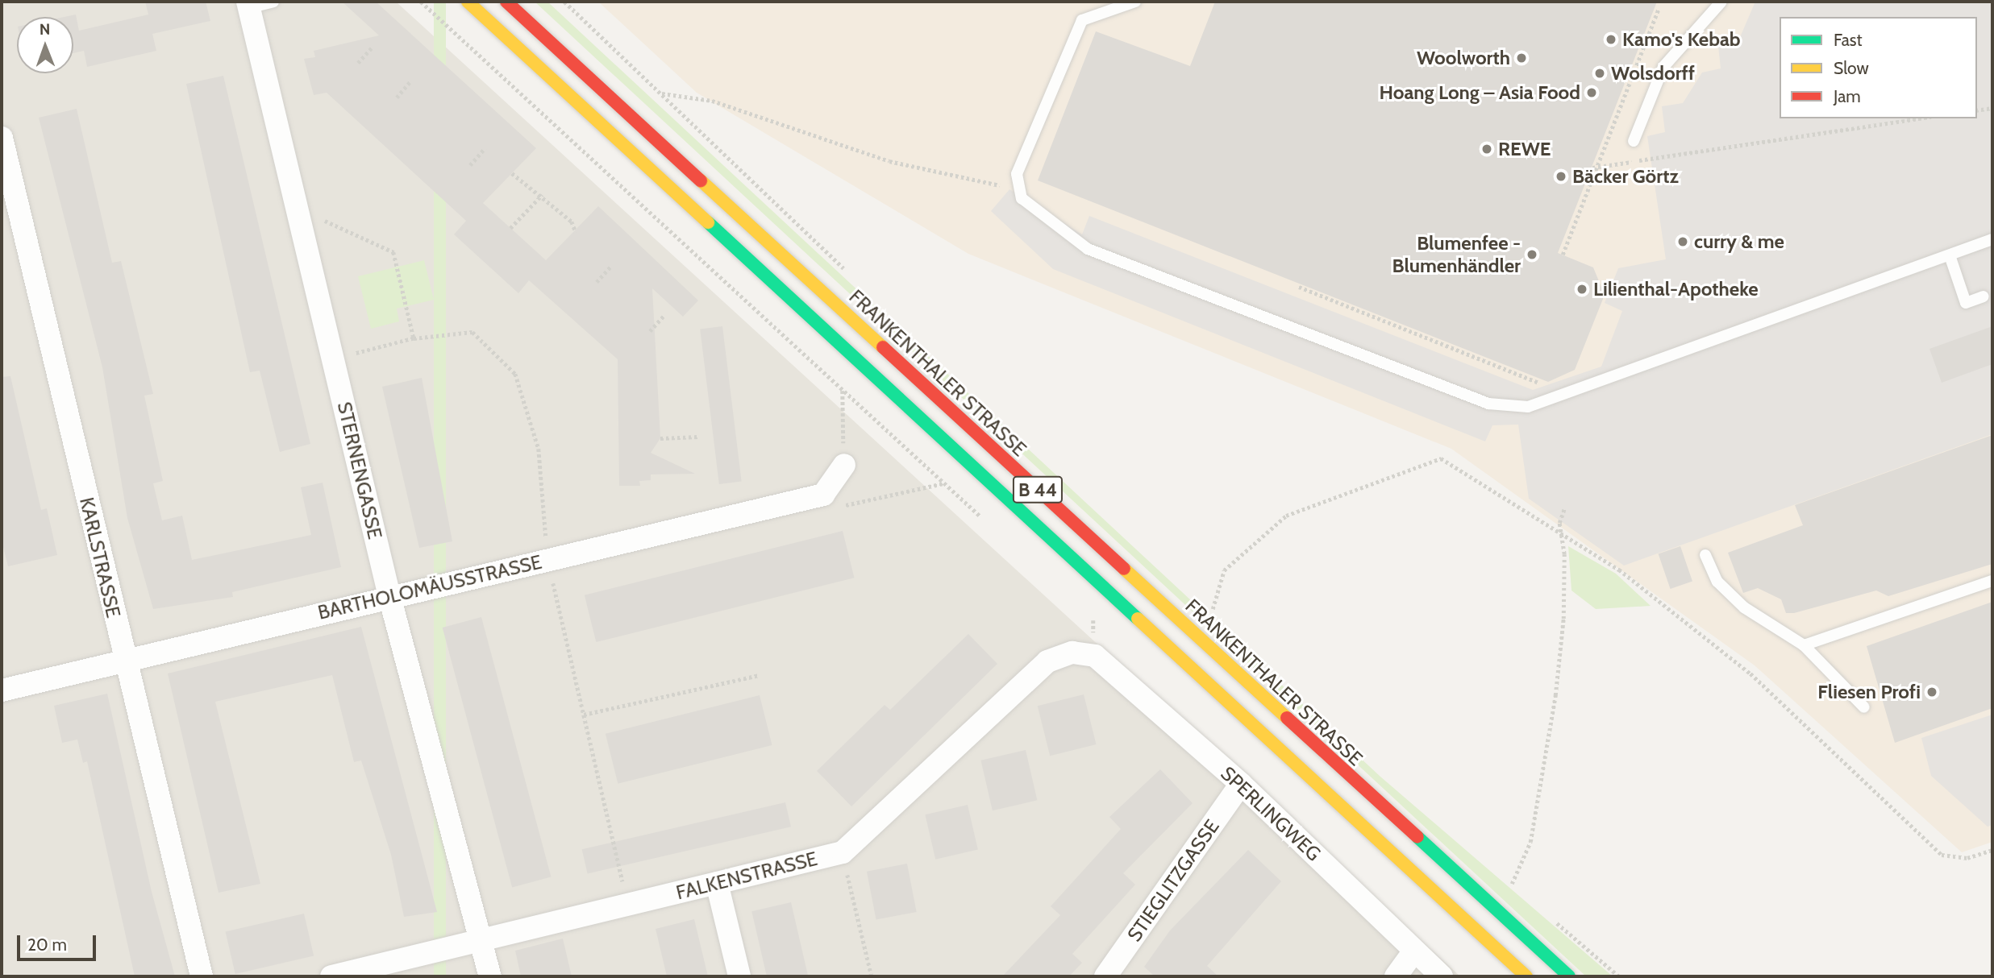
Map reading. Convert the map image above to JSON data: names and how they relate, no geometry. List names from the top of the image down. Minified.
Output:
{"streets":{"main road":["FRANKENTHALER STRASSE","B 44"],"street":["STERNENGASSE","KARLSTRASSE","BARTHOLOMÄUSSTRASSE","SPERLINGWEG","FALKENSTRASSE","STIEGLITZGASSE"]},"crossings":[["STERNENGASSE","BARTHOLOMÄUSSTRASSE"],["STERNENGASSE","FALKENSTRASSE"],["KARLSTRASSE","BARTHOLOMÄUSSTRASSE"],["SPERLINGWEG","FALKENSTRASSE"],["SPERLINGWEG","STIEGLITZGASSE"]],"places":["Kamo's Kebab","Woolworth","Wolsdorff","Hoang Long – Asia Food","REWE","Bäcker Görtz","curry & me","Blumenfee - Blumenhändler","Lilienthal-Apotheke","Fliesen Profi"],"legend":["Fast","Slow","Jam"],"scale_bar":"20 m","north":"top"}
